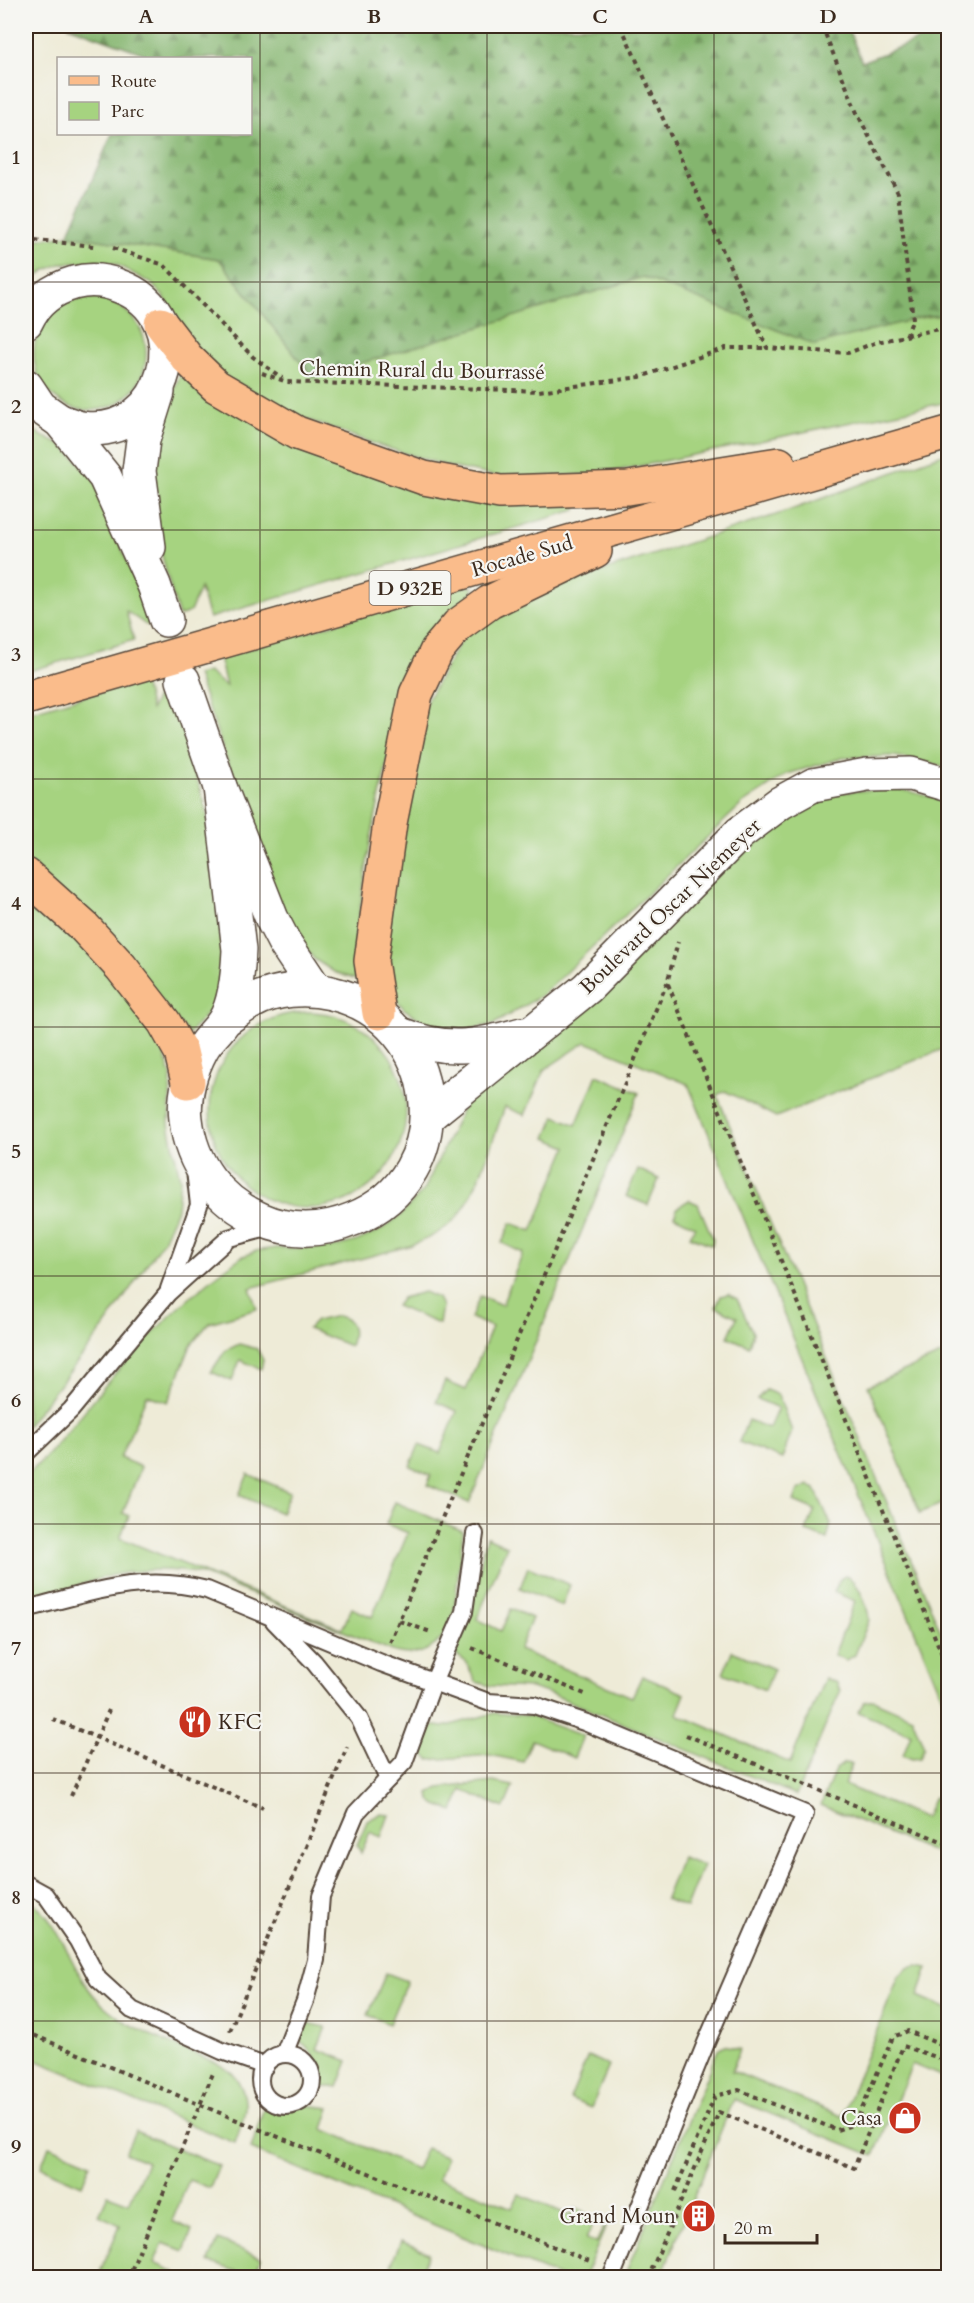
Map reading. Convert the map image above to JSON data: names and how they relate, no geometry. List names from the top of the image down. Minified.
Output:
{"streets":{"main road":["Rocade Sud","D 932E"],"street":["Boulevard Oscar Niemeyer"],"path":["Chemin Rural du Bourrassé"]},"places":{"restaurant":["KFC"],"shop":["Casa"],"building":["Grand Moun"]},"legend":["Route","Parc"],"scale_bar":"20 m","grid":{"columns":["A","B","C","D"],"rows":["1","2","3","4","5","6","7","8","9"]}}
